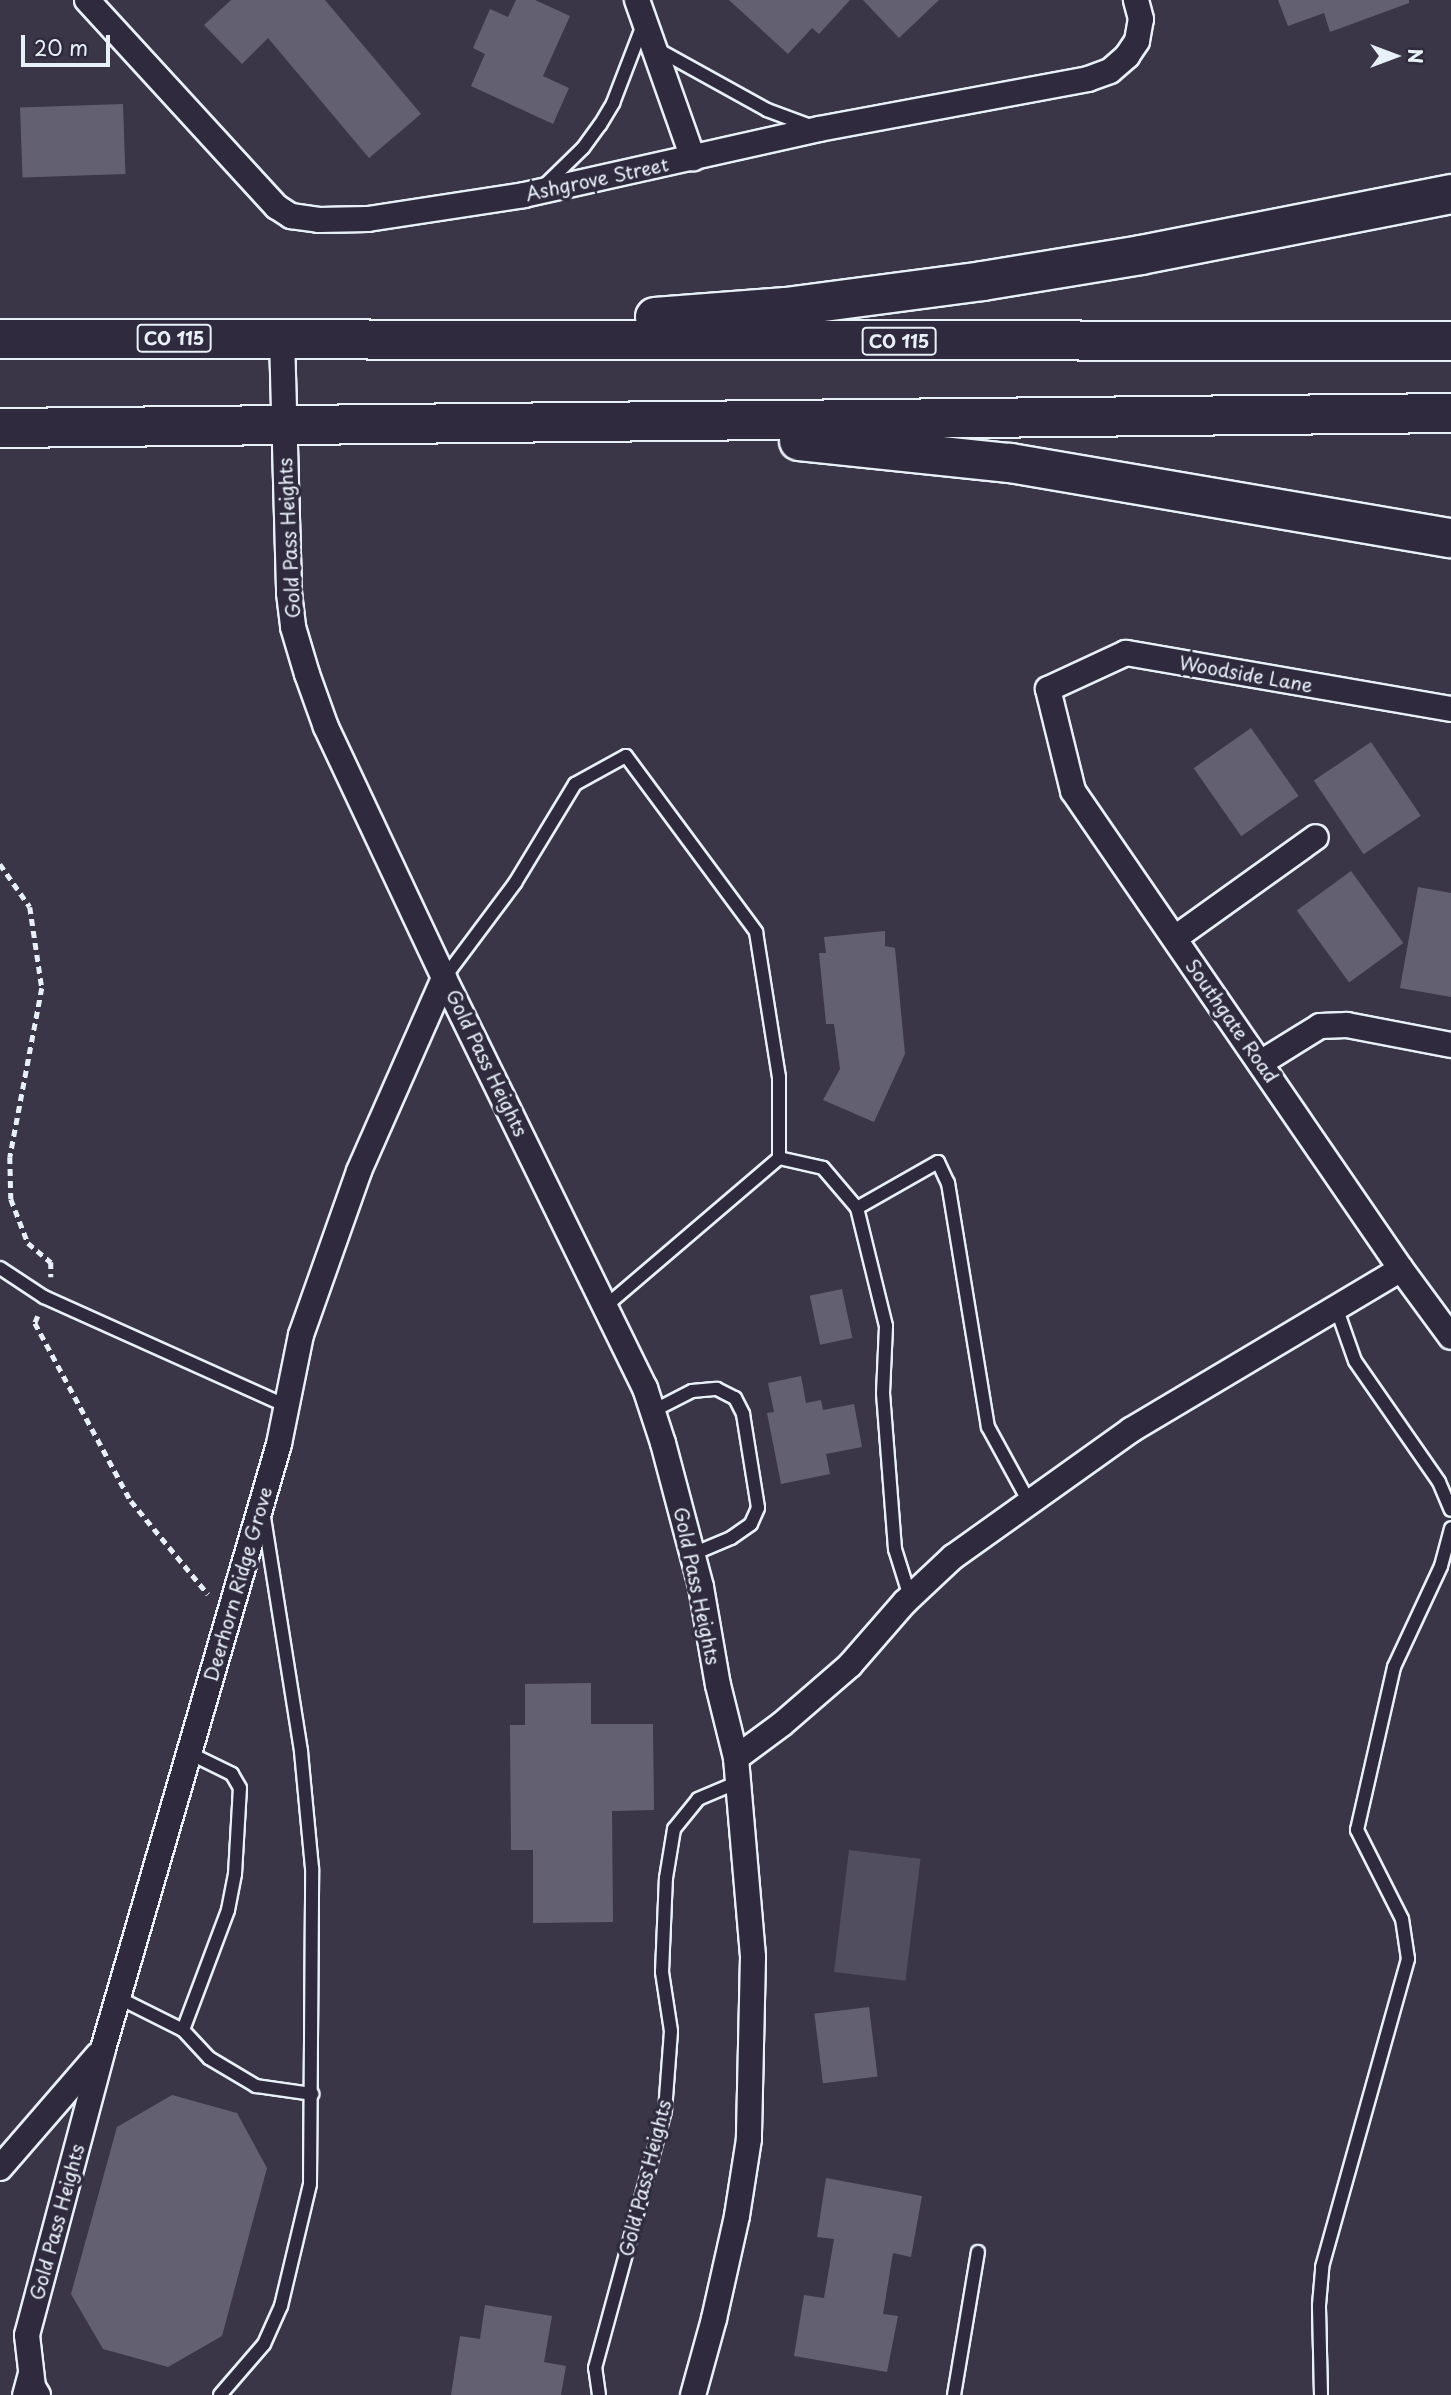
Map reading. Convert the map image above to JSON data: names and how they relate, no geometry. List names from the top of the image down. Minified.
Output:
{"streets":{"highway":["CO 115"],"street":["Ashgrove Street","Gold Pass Heights","Woodside Lane","Southgate Road","Deerhorn Ridge Grove"]},"crossings":[["CO 115","Gold Pass Heights"],["Gold Pass Heights","Deerhorn Ridge Grove"],["Woodside Lane","Southgate Road"]],"scale_bar":"20 m","north":"right"}
